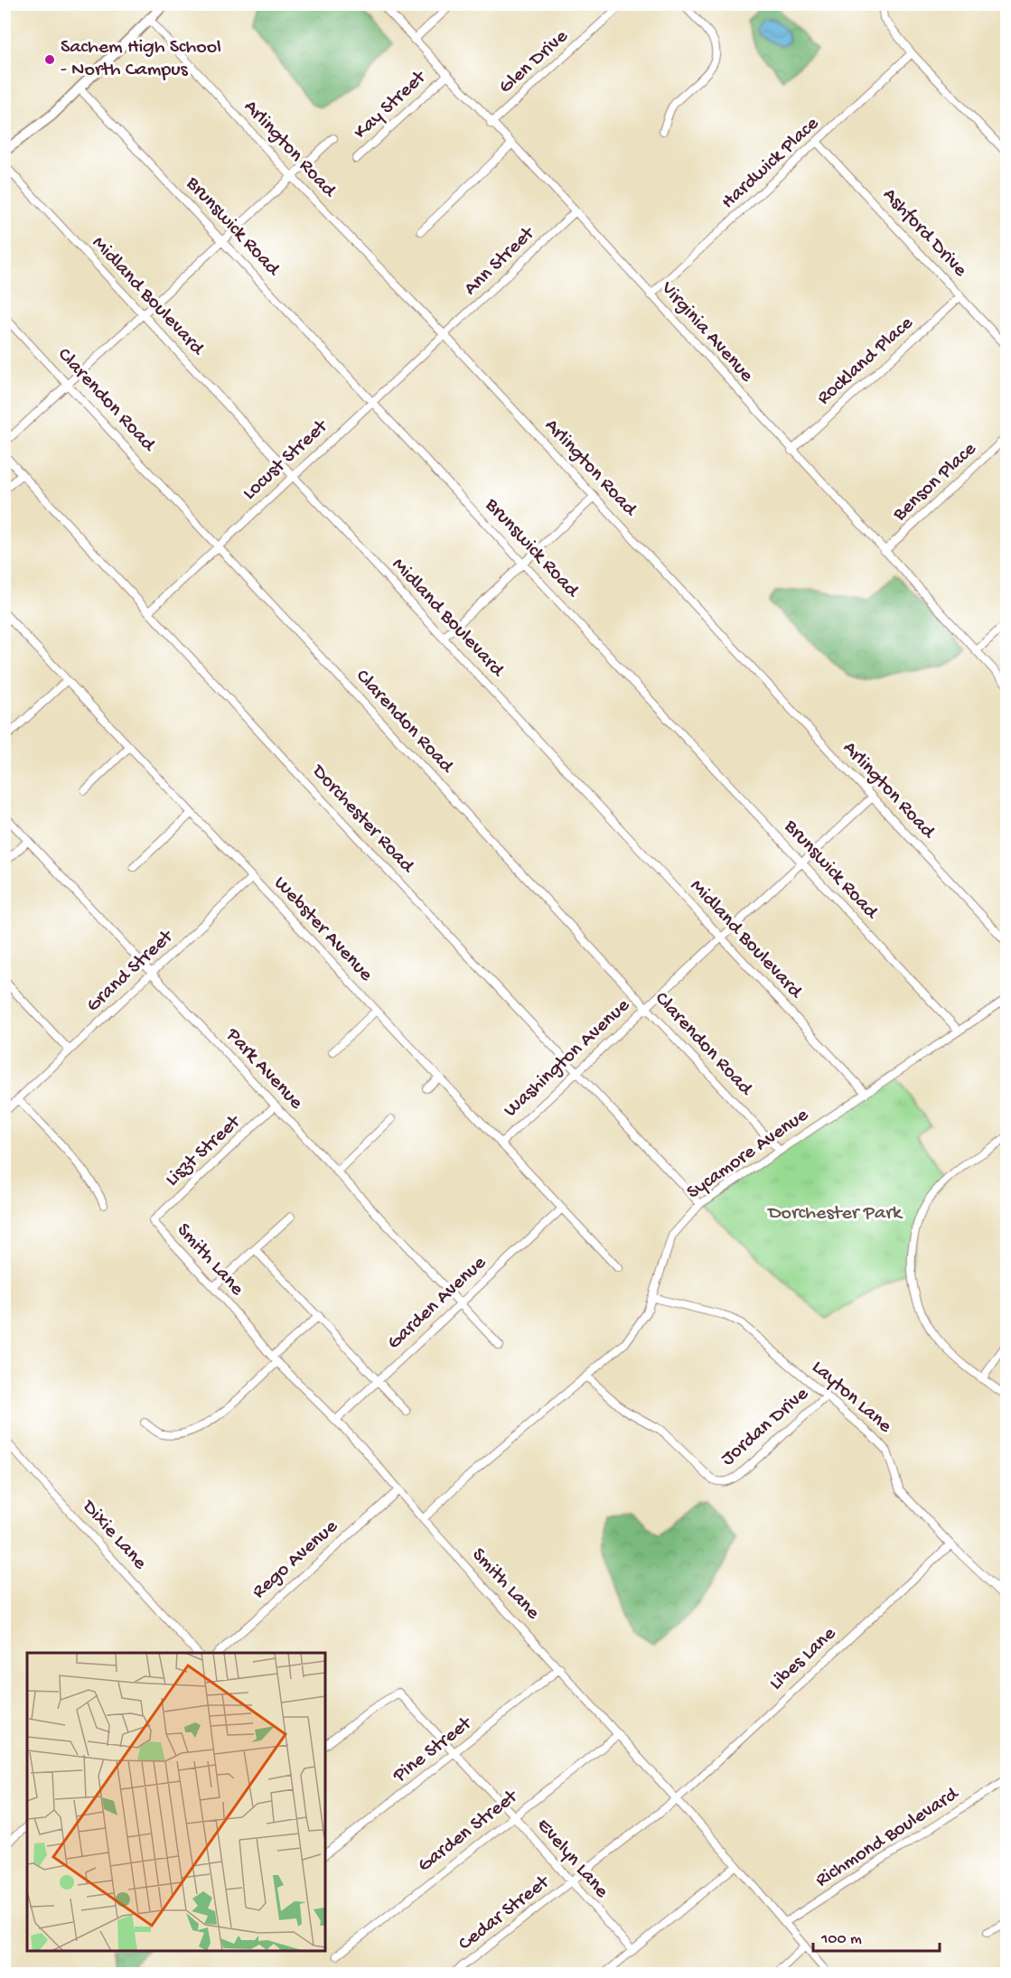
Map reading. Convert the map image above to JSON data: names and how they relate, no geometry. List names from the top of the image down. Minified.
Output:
{"streets":{"street":["Glen Drive","Kay Street","Arlington Road","Hardwick Place","Brunswick Road","Ashford Drive","Ann Street","Midland Boulevard","Virginia Avenue","Rockland Place","Clarendon Road","Locust Street","Benson Place","Dorchester Road","Webster Avenue","Grand Street","Washington Avenue","Park Avenue","Liszt Street","Sycamore Avenue","Smith Lane","Garden Avenue","Layton Lane","Jordan Drive","Dixie Lane","Rego Avenue","Libes Lane","Pine Street","Garden Street","Richmond Boulevard","Evelyn Lane","Cedar Street"]},"crossings":[["Glen Drive","Virginia Avenue"],["Kay Street","Virginia Avenue"],["Arlington Road","Ann Street"],["Arlington Road","Locust Street"],["Arlington Road","Washington Avenue"],["Hardwick Place","Ashford Drive"],["Hardwick Place","Virginia Avenue"],["Brunswick Road","Locust Street"],["Brunswick Road","Washington Avenue"],["Brunswick Road","Sycamore Avenue"],["Ashford Drive","Rockland Place"],["Ann Street","Virginia Avenue"],["Ann Street","Locust Street"],["Midland Boulevard","Locust Street"],["Midland Boulevard","Washington Avenue"],["Midland Boulevard","Sycamore Avenue"],["Virginia Avenue","Rockland Place"],["Virginia Avenue","Benson Place"],["Clarendon Road","Locust Street"],["Clarendon Road","Washington Avenue"],["Clarendon Road","Sycamore Avenue"],["Locust Street","Dorchester Road"],["Dorchester Road","Washington Avenue"],["Dorchester Road","Sycamore Avenue"],["Webster Avenue","Grand Street"],["Webster Avenue","Washington Avenue"],["Webster Avenue","Garden Avenue"],["Grand Street","Park Avenue"],["Park Avenue","Liszt Street"],["Park Avenue","Garden Avenue"],["Liszt Street","Smith Lane"],["Sycamore Avenue","Smith Lane"],["Sycamore Avenue","Layton Lane"],["Sycamore Avenue","Jordan Drive"],["Smith Lane","Garden Avenue"],["Smith Lane","Rego Avenue"],["Smith Lane","Libes Lane"],["Smith Lane","Pine Street"],["Smith Lane","Garden Street"],["Smith Lane","Richmond Boulevard"],["Smith Lane","Cedar Street"],["Layton Lane","Jordan Drive"],["Layton Lane","Libes Lane"],["Libes Lane","Cedar Street"],["Pine Street","Evelyn Lane"],["Garden Street","Evelyn Lane"],["Evelyn Lane","Cedar Street"]],"parks":["Dorchester Park"],"places":["Sachem High School - North Campus"],"scale_bar":"100 m"}
